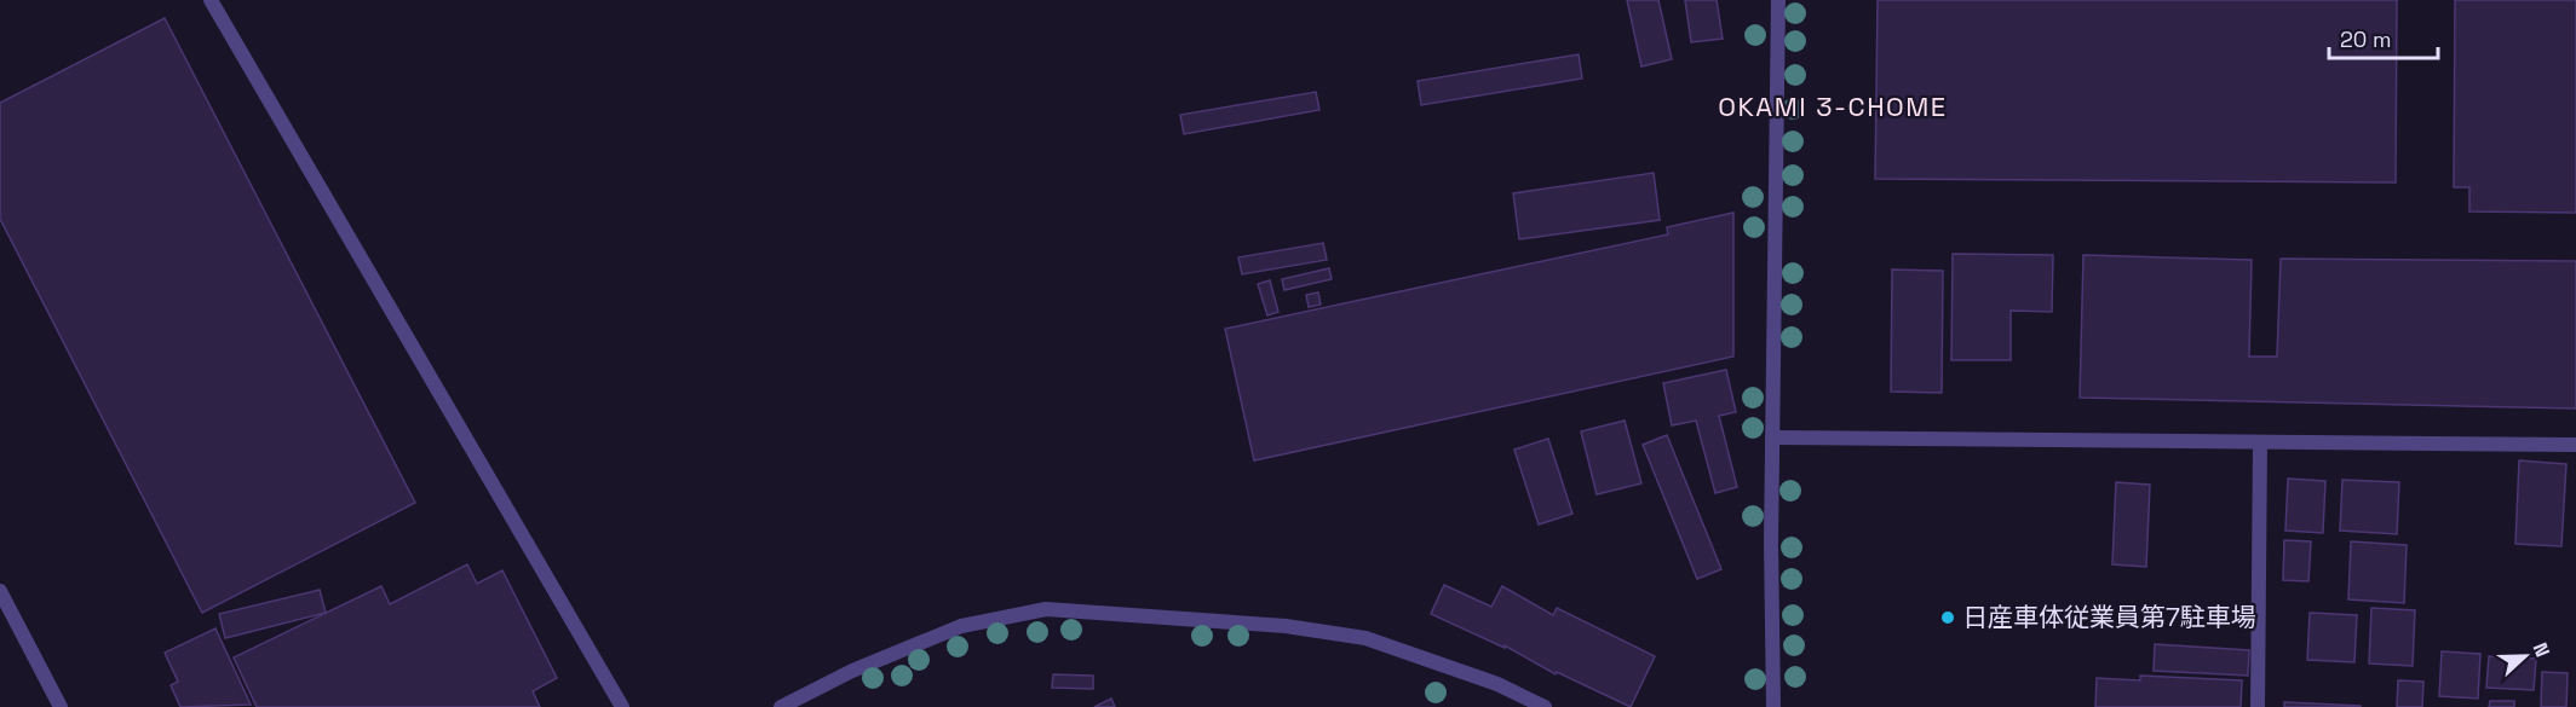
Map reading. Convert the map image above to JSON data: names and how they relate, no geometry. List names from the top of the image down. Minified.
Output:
{"districts":["OKAMI 3-CHOME"],"places":["日産車体従業員第7駐車場"],"scale_bar":"20 m","north":"right"}
